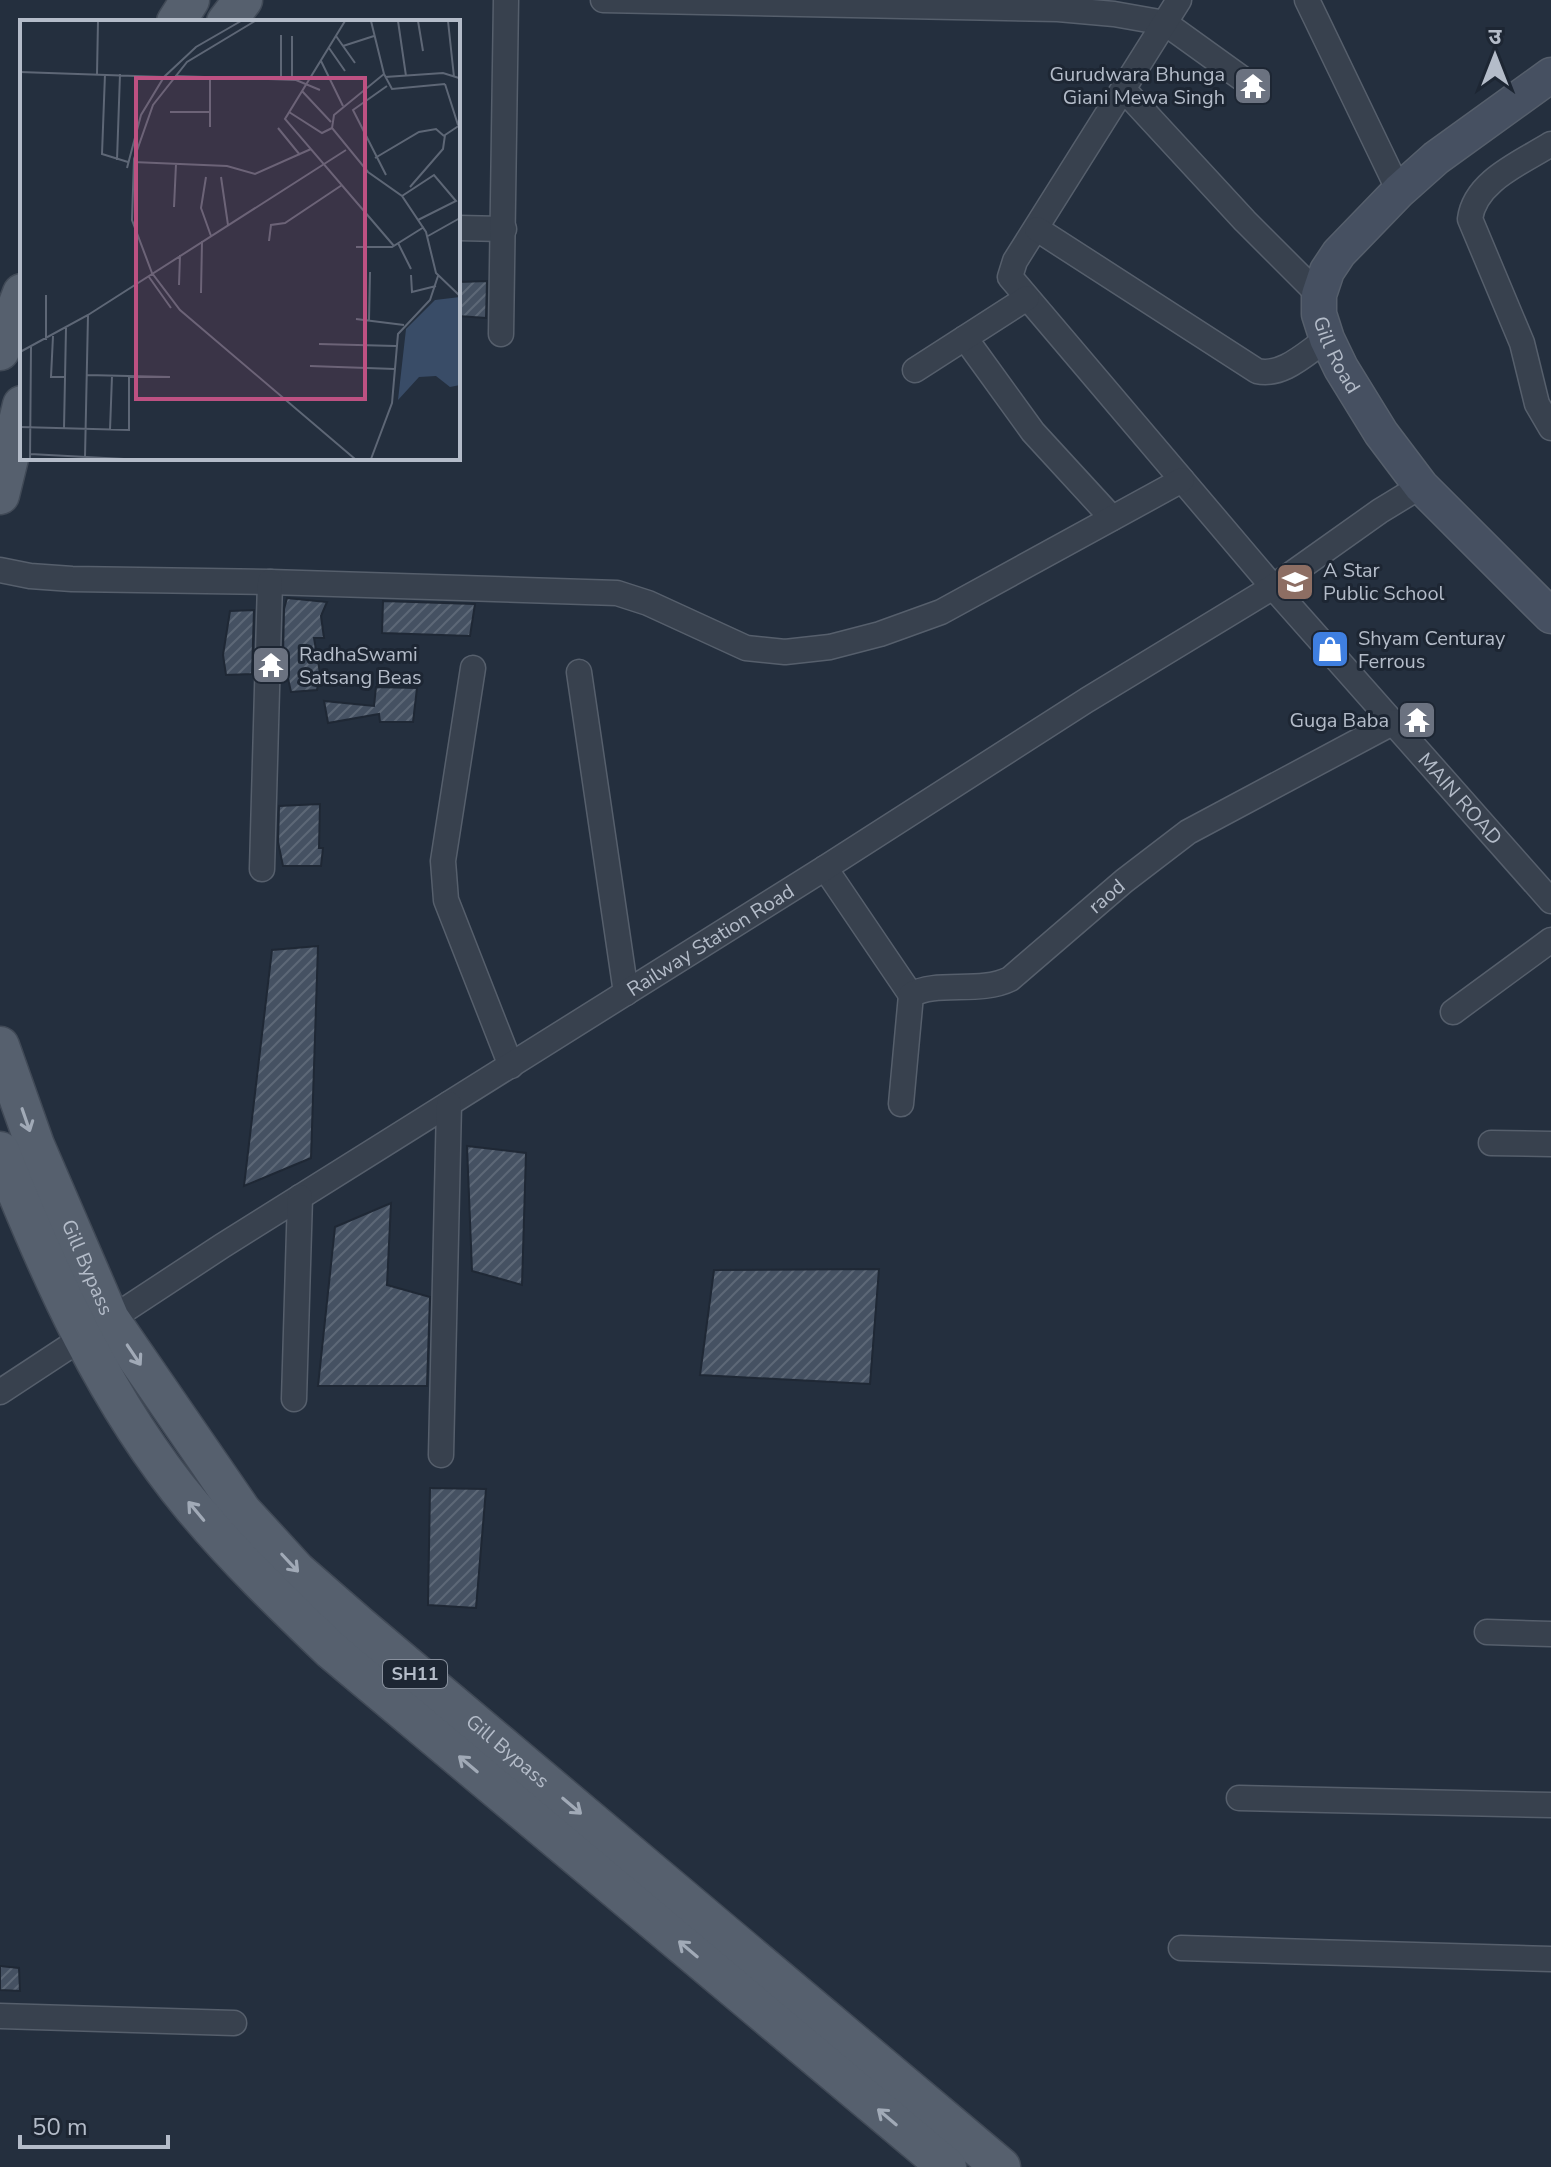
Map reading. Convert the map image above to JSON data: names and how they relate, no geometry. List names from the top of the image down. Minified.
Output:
{"streets":{"main road":["Gill Bypass","SH11"],"street":["Gill Road","MAIN ROAD","raod","Railway Station Road"]},"crossings":[["Gill Road","Railway Station Road"],["MAIN ROAD","raod"],["MAIN ROAD","Railway Station Road"],["Railway Station Road","Gill Bypass"]],"places":{"temple":["Gurudwara Bhunga Giani Mewa Singh","RadhaSwami Satsang Beas","Guga Baba"],"school or university":["A Star Public School"],"shop":["Shyam Centuray Ferrous"]},"scale_bar":"50 m","north":"top"}
